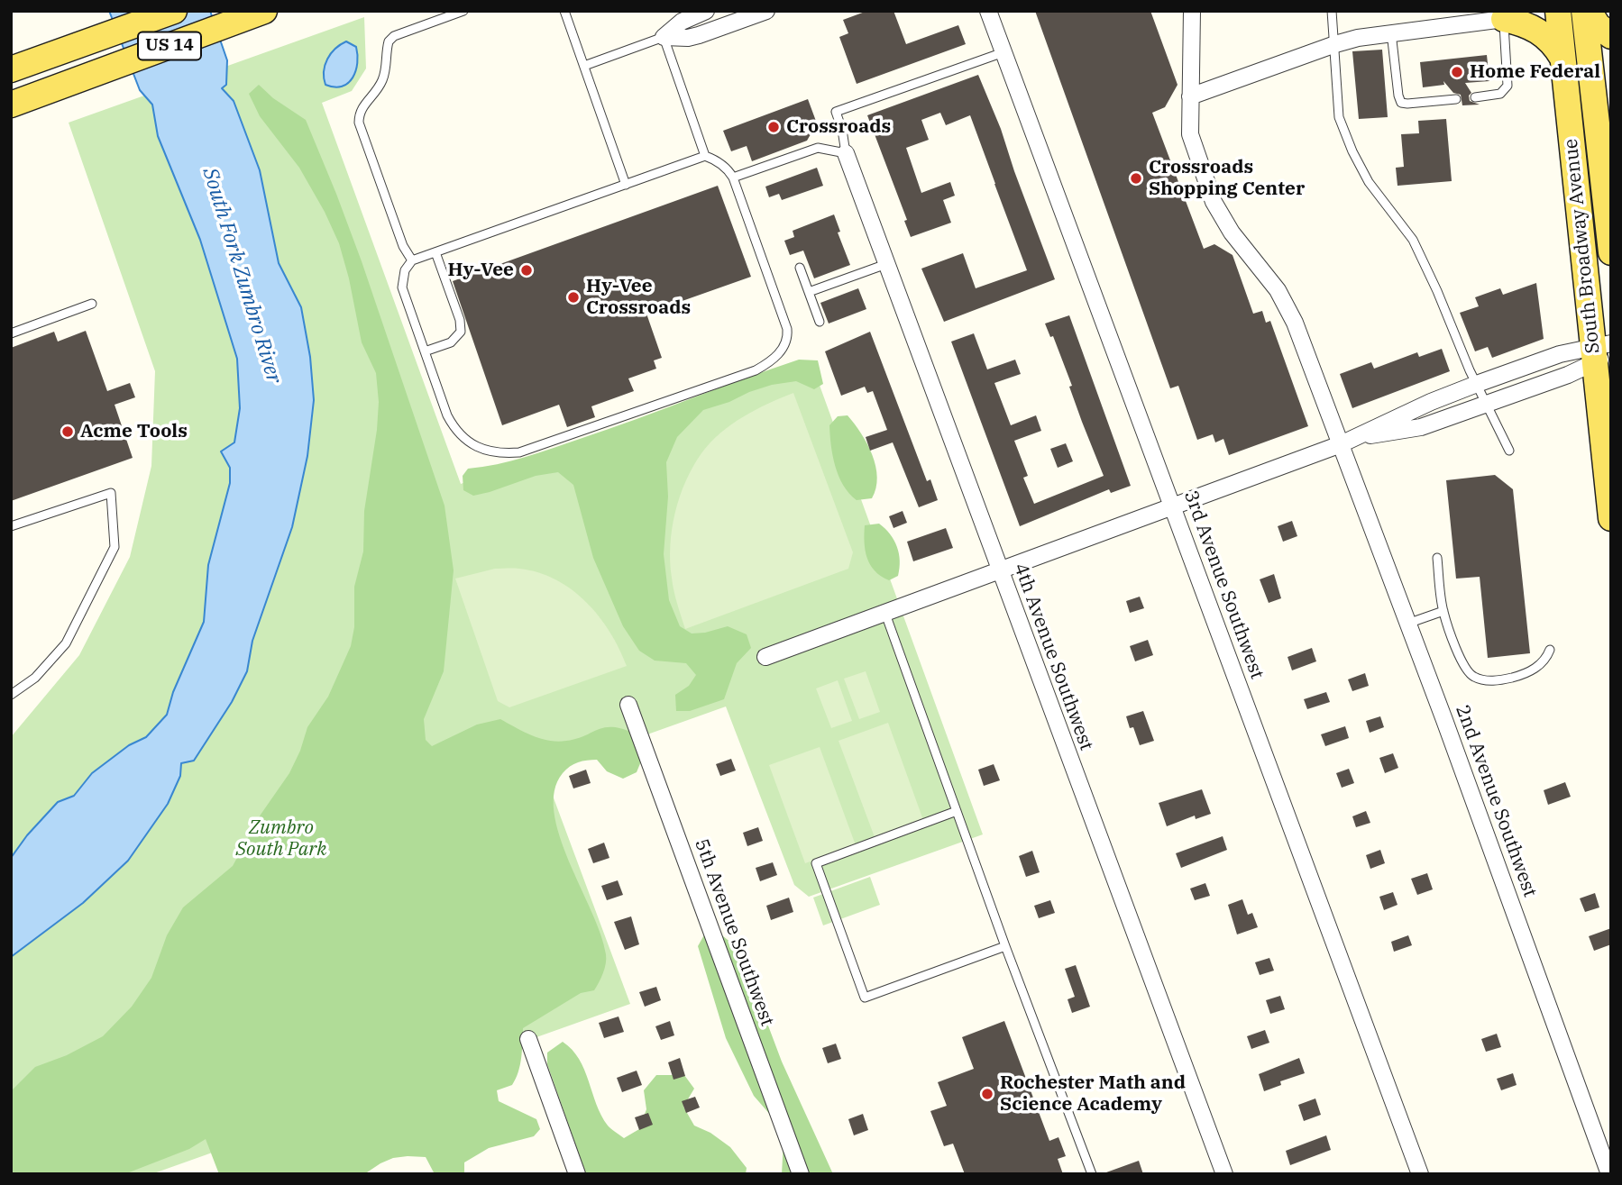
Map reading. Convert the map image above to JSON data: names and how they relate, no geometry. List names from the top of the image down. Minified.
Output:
{"streets":{"main road":["US 14","South Broadway Avenue"],"street":["3rd Avenue Southwest","4th Avenue Southwest","2nd Avenue Southwest","5th Avenue Southwest"]},"water":["South Fork Zumbro River"],"parks":["Zumbro South Park"],"places":["Home Federal","Crossroads","Crossroads Shopping Center","Hy-Vee","Hy-Vee Crossroads","Acme Tools","Rochester Math and Science Academy"]}
